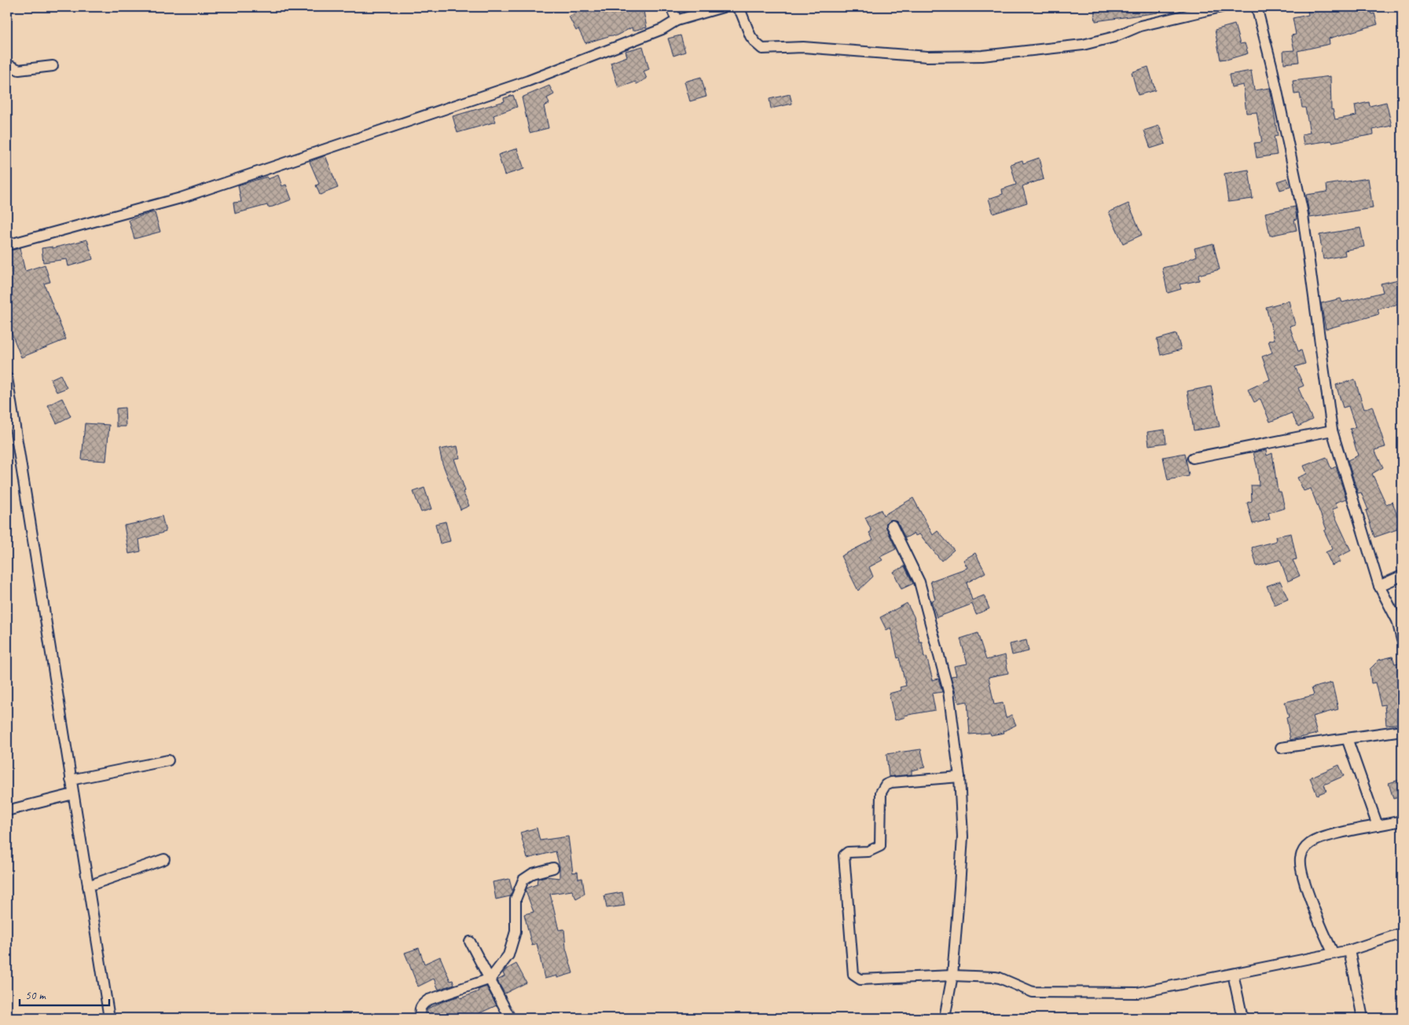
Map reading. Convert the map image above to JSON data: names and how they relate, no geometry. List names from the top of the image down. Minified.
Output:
{"scale_bar":"50 m"}
